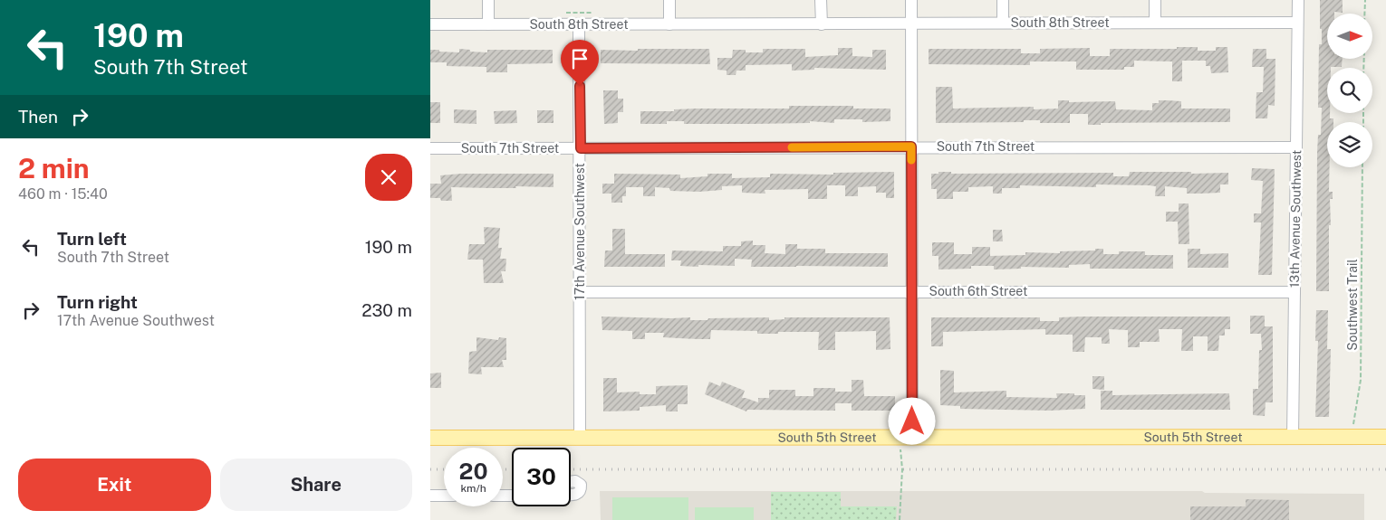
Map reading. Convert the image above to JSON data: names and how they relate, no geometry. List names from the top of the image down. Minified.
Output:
{"streets":{"main road":["South 5th Street"],"street":["South 8th Street","South 7th Street","13th Avenue Southwest","17th Avenue Southwest","South 6th Street"],"path":["Southwest Trail"]},"crossings":[["South 8th Street","13th Avenue Southwest"],["South 8th Street","17th Avenue Southwest"],["South 7th Street","13th Avenue Southwest"],["South 7th Street","17th Avenue Southwest"],["13th Avenue Southwest","South 6th Street"],["13th Avenue Southwest","South 5th Street"],["17th Avenue Southwest","South 6th Street"],["17th Avenue Southwest","South 5th Street"],["Southwest Trail","South 5th Street"]],"north":"right","page":{"turn":["190 m","South 7th Street"],"then":"Then","heading":["2 min","460 m · 15:40"],"list":[{"name":"Turn left","note":"South 7th Street","value":"190 m"},{"name":"Turn right","note":"17th Avenue Southwest","value":"230 m"}],"speed":"20 km/h","limit":"30","buttons":["Exit","Share"]}}
